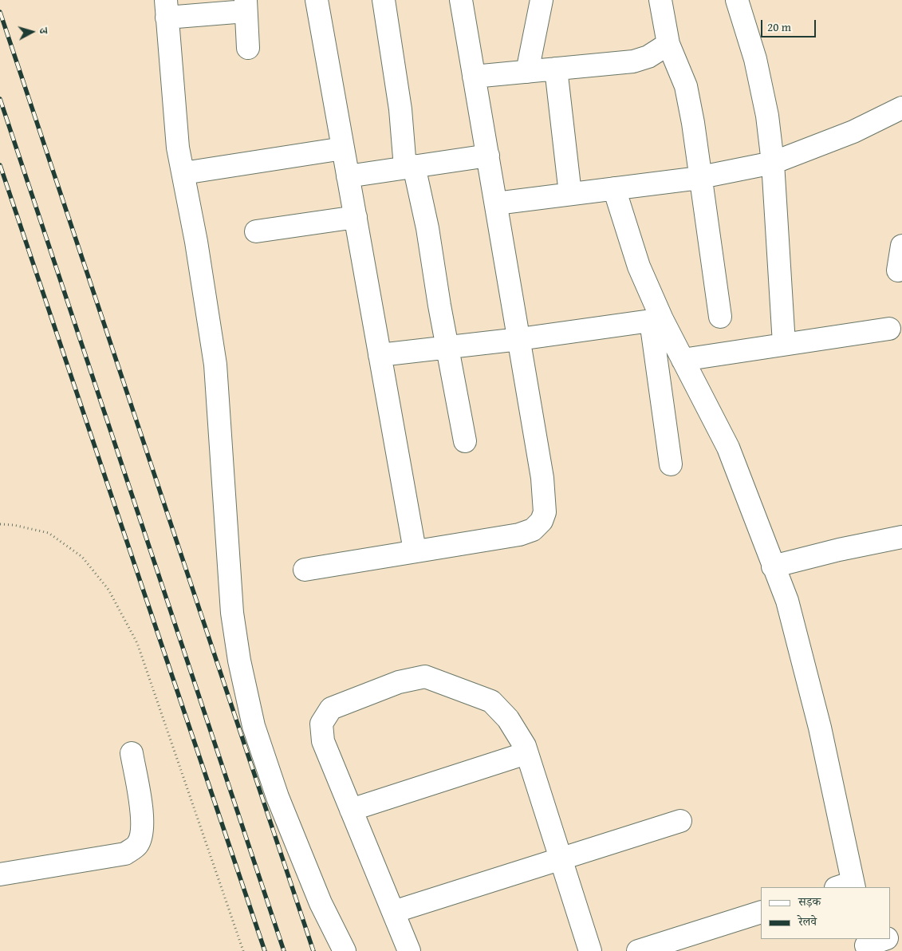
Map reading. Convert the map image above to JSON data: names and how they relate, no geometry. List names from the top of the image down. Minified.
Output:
{"legend":["सड़क","रेलवे"],"scale_bar":"20 m","north":"right"}
